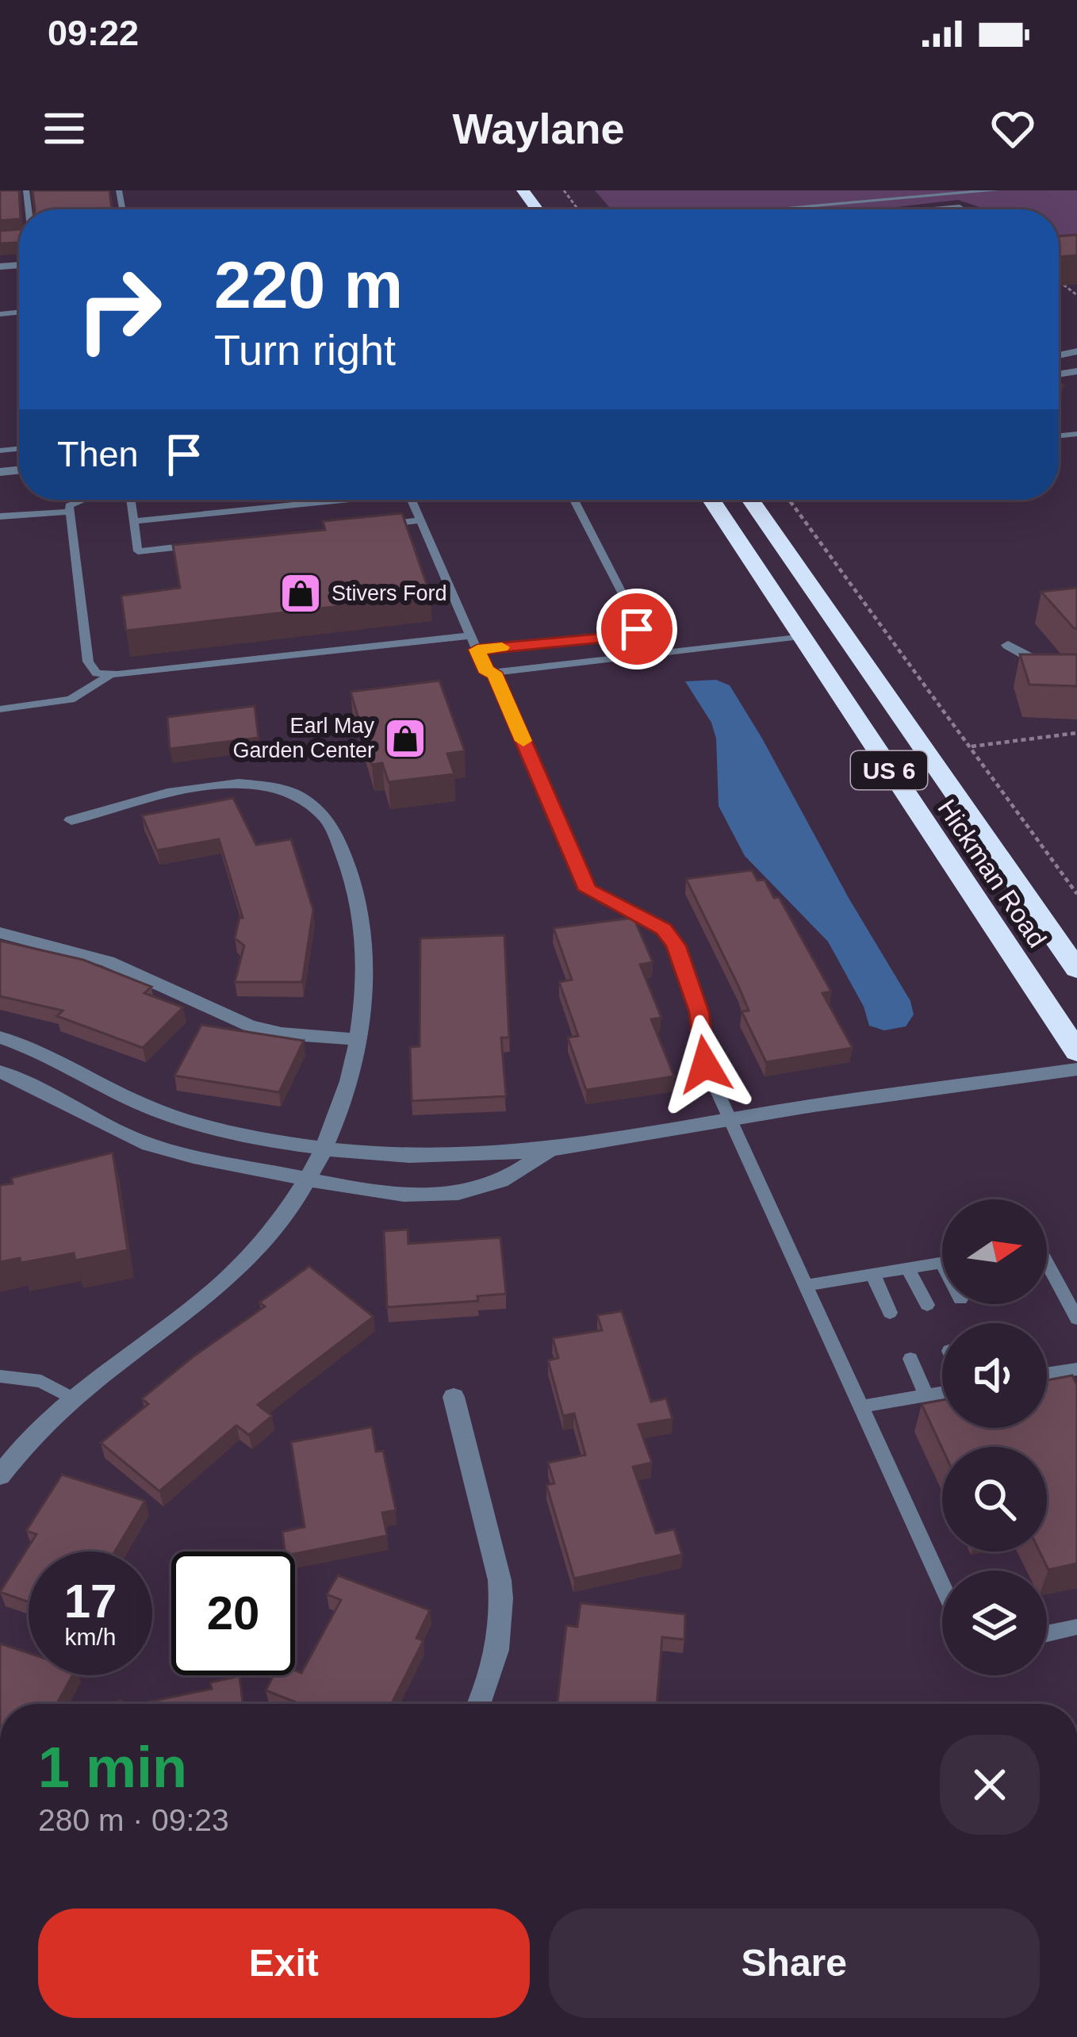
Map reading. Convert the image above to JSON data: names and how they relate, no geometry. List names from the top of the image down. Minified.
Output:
{"streets":{"highway":["US 6","Hickman Road"]},"places":{"shop":["Stivers Ford","Earl May Garden Center"]},"north":"right","page":{"status":"09:22","header":"Waylane","turn":["220 m","Turn right"],"then":"Then","speed":"17 km/h","limit":"20","heading":["1 min","280 m · 09:23"],"buttons":["Exit","Share"]}}
